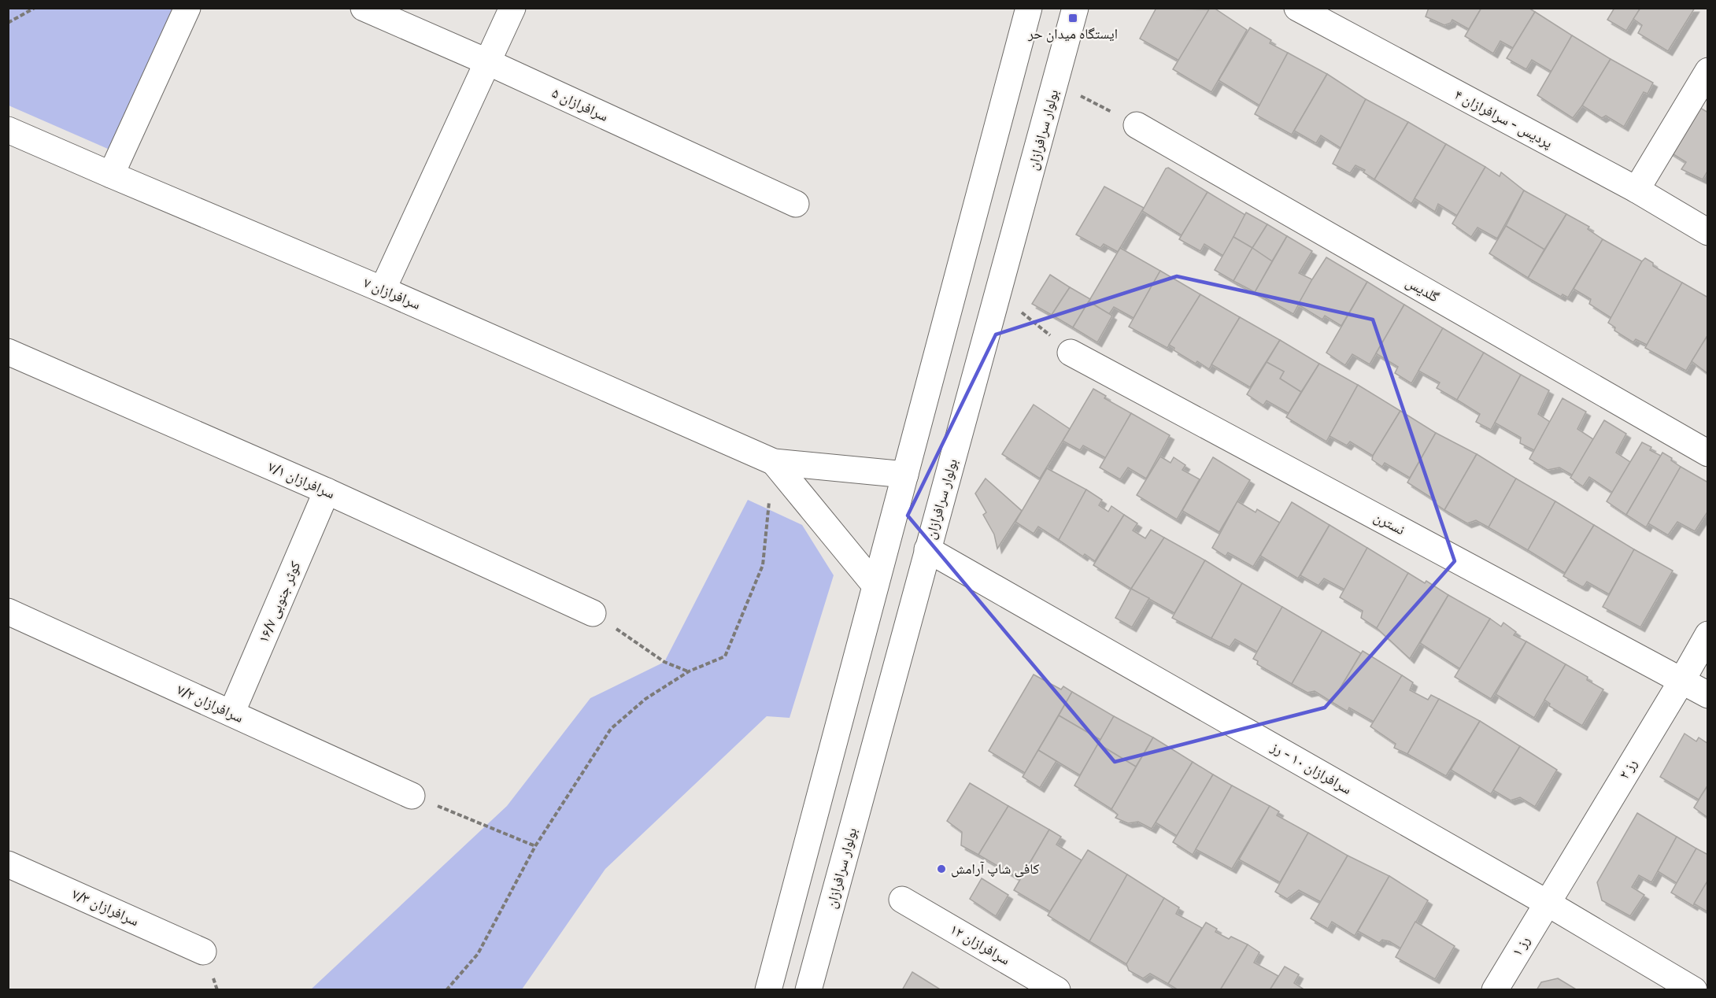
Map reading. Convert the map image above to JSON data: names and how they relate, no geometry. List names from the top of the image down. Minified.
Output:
{"streets":{"street":["سرافرازان ۵","پردیس - سرافرازان ۴","بولوار سرافرازان","گلدیس","سرافرازان ۷","سرافرازان ۷/۱","نسترن","کوثر جنوبی ۱۶/۷","سرافرازان ۷/۲","سرافرازان ۱۰ - رز","رز ۲","سرافرازان ۷/۳","سرافرازان ۱۲","رز ۱"]},"crossings":[["بولوار سرافرازان","سرافرازان ۱۰ - رز"],["سرافرازان ۷/۱","کوثر جنوبی ۱۶/۷"],["نسترن","رز ۲"],["کوثر جنوبی ۱۶/۷","سرافرازان ۷/۲"],["سرافرازان ۱۰ - رز","رز ۲"],["سرافرازان ۱۰ - رز","رز ۱"],["رز ۲","رز ۱"]],"places":{"transit":["ایستگاه میدان حر"],"other":["کافی شاپ آرامش"]}}
